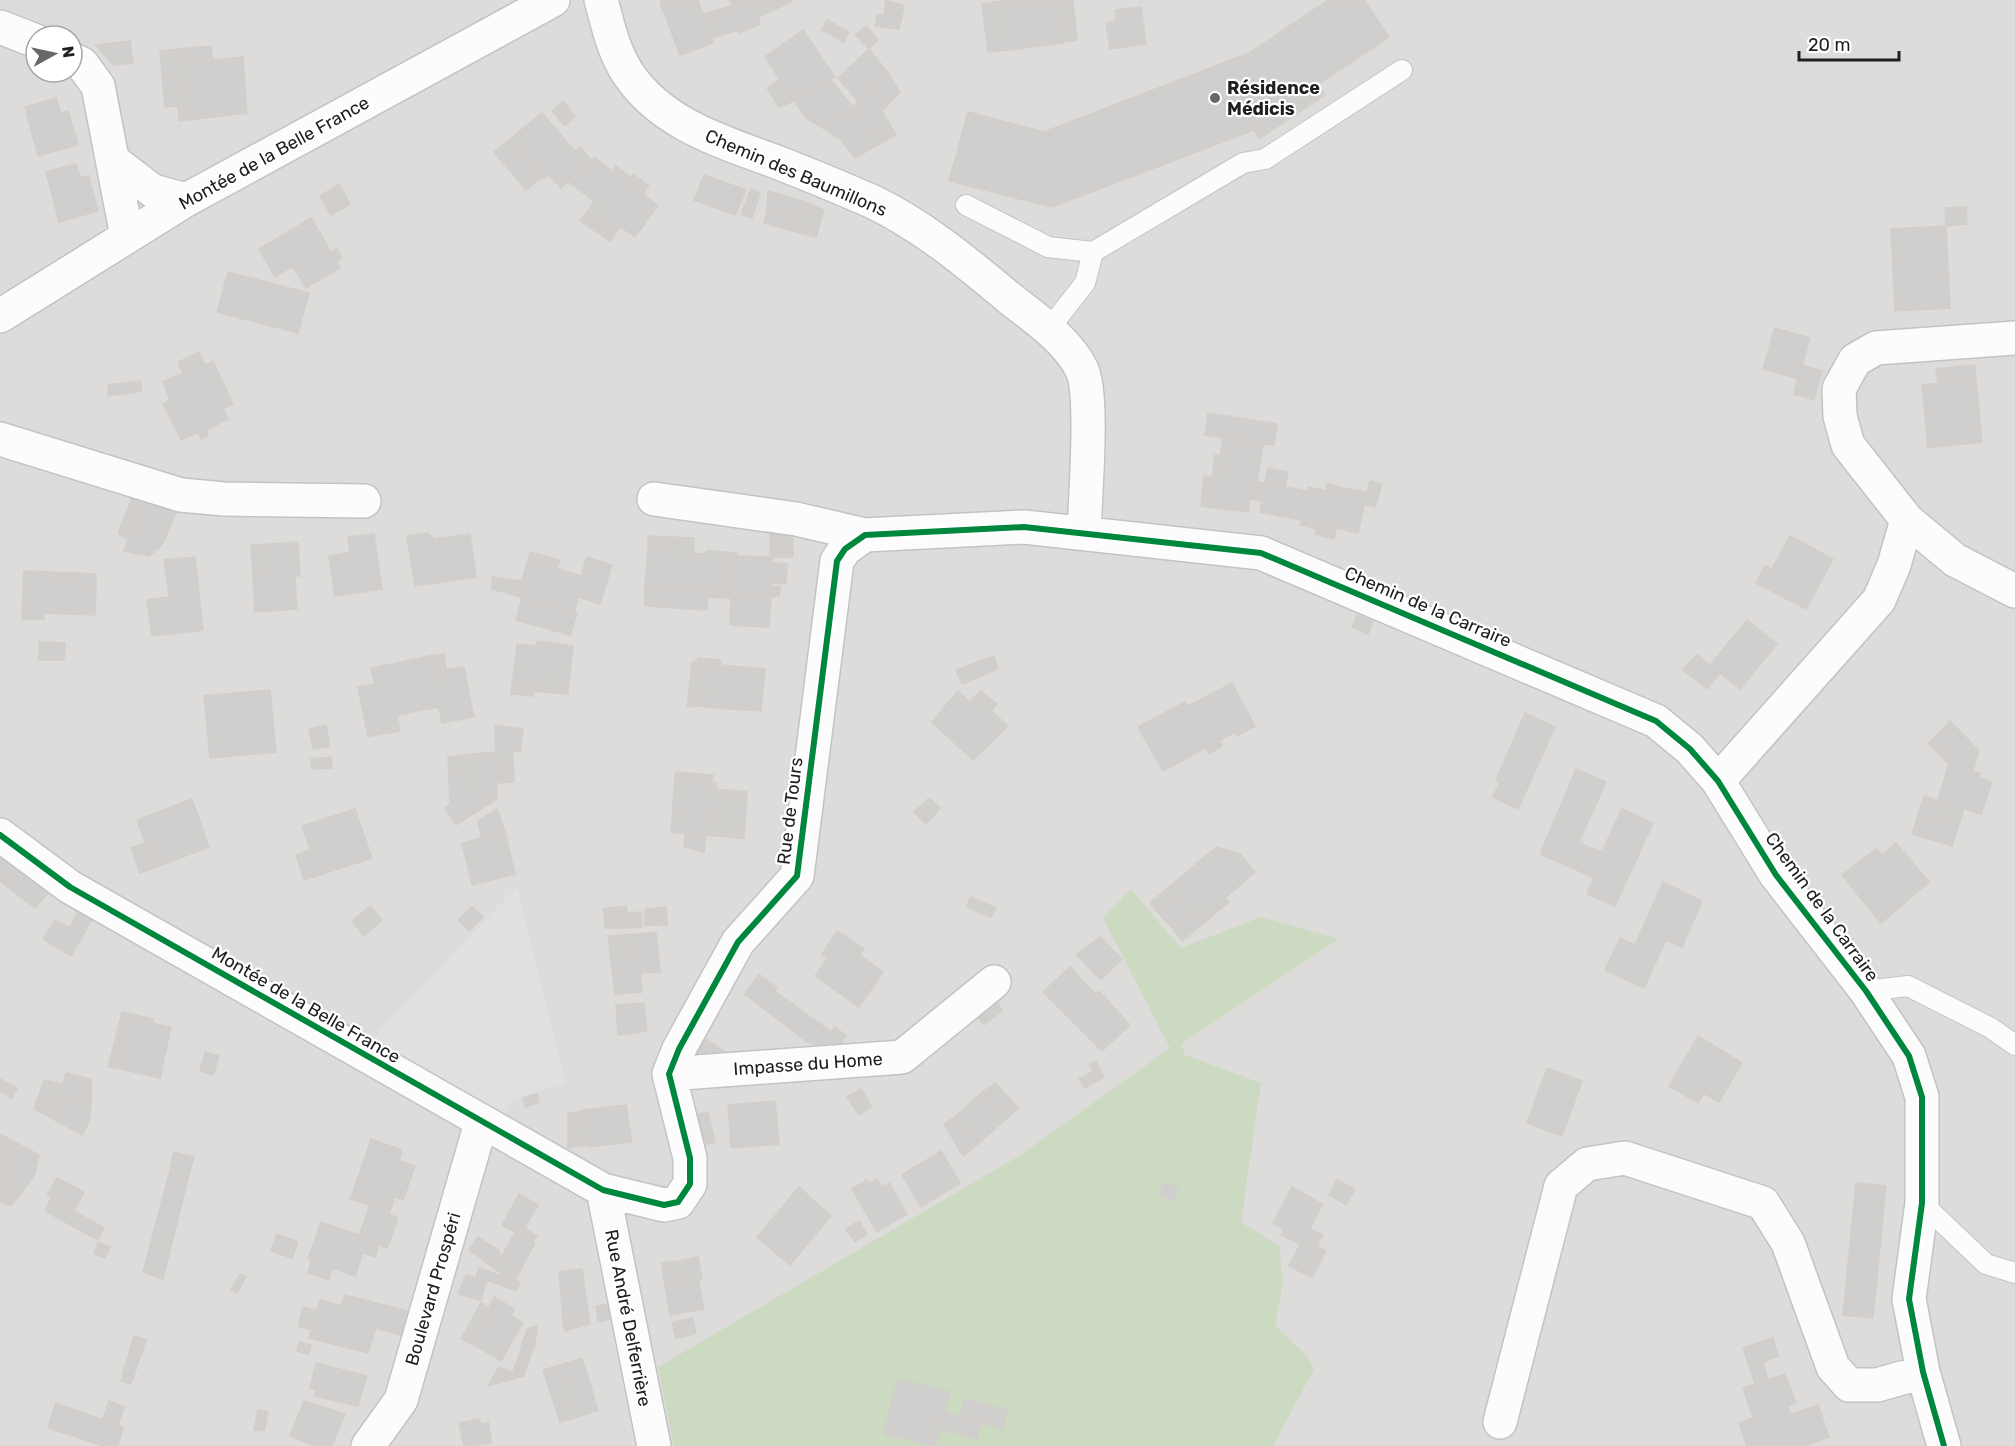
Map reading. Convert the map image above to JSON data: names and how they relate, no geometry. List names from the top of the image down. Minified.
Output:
{"streets":{"street":["Montée de la Belle France","Chemin des Baumillons","Chemin de la Carraire","Rue de Tours","Impasse du Home","Boulevard Prospéri","Rue André Delferrière"]},"crossings":[["Montée de la Belle France","Boulevard Prospéri"],["Montée de la Belle France","Rue André Delferrière"],["Chemin des Baumillons","Chemin de la Carraire"],["Rue de Tours","Impasse du Home"]],"places":["Résidence Médicis"],"scale_bar":"20 m","north":"right"}
